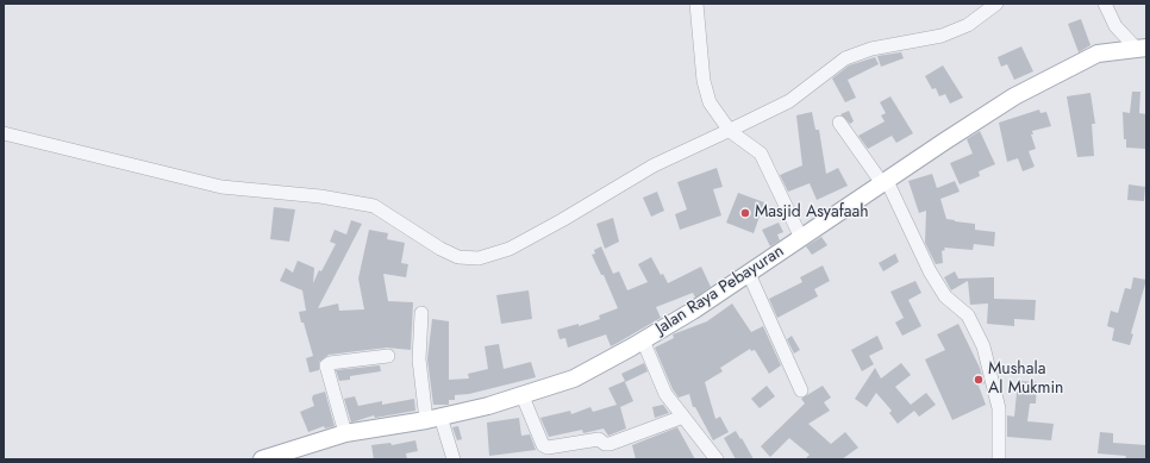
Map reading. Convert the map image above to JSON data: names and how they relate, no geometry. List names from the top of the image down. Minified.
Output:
{"streets":{"main road":["Jalan Raya Pebayuran"]},"places":["Masjid Asyafaah","Mushala Al Mukmin"]}
